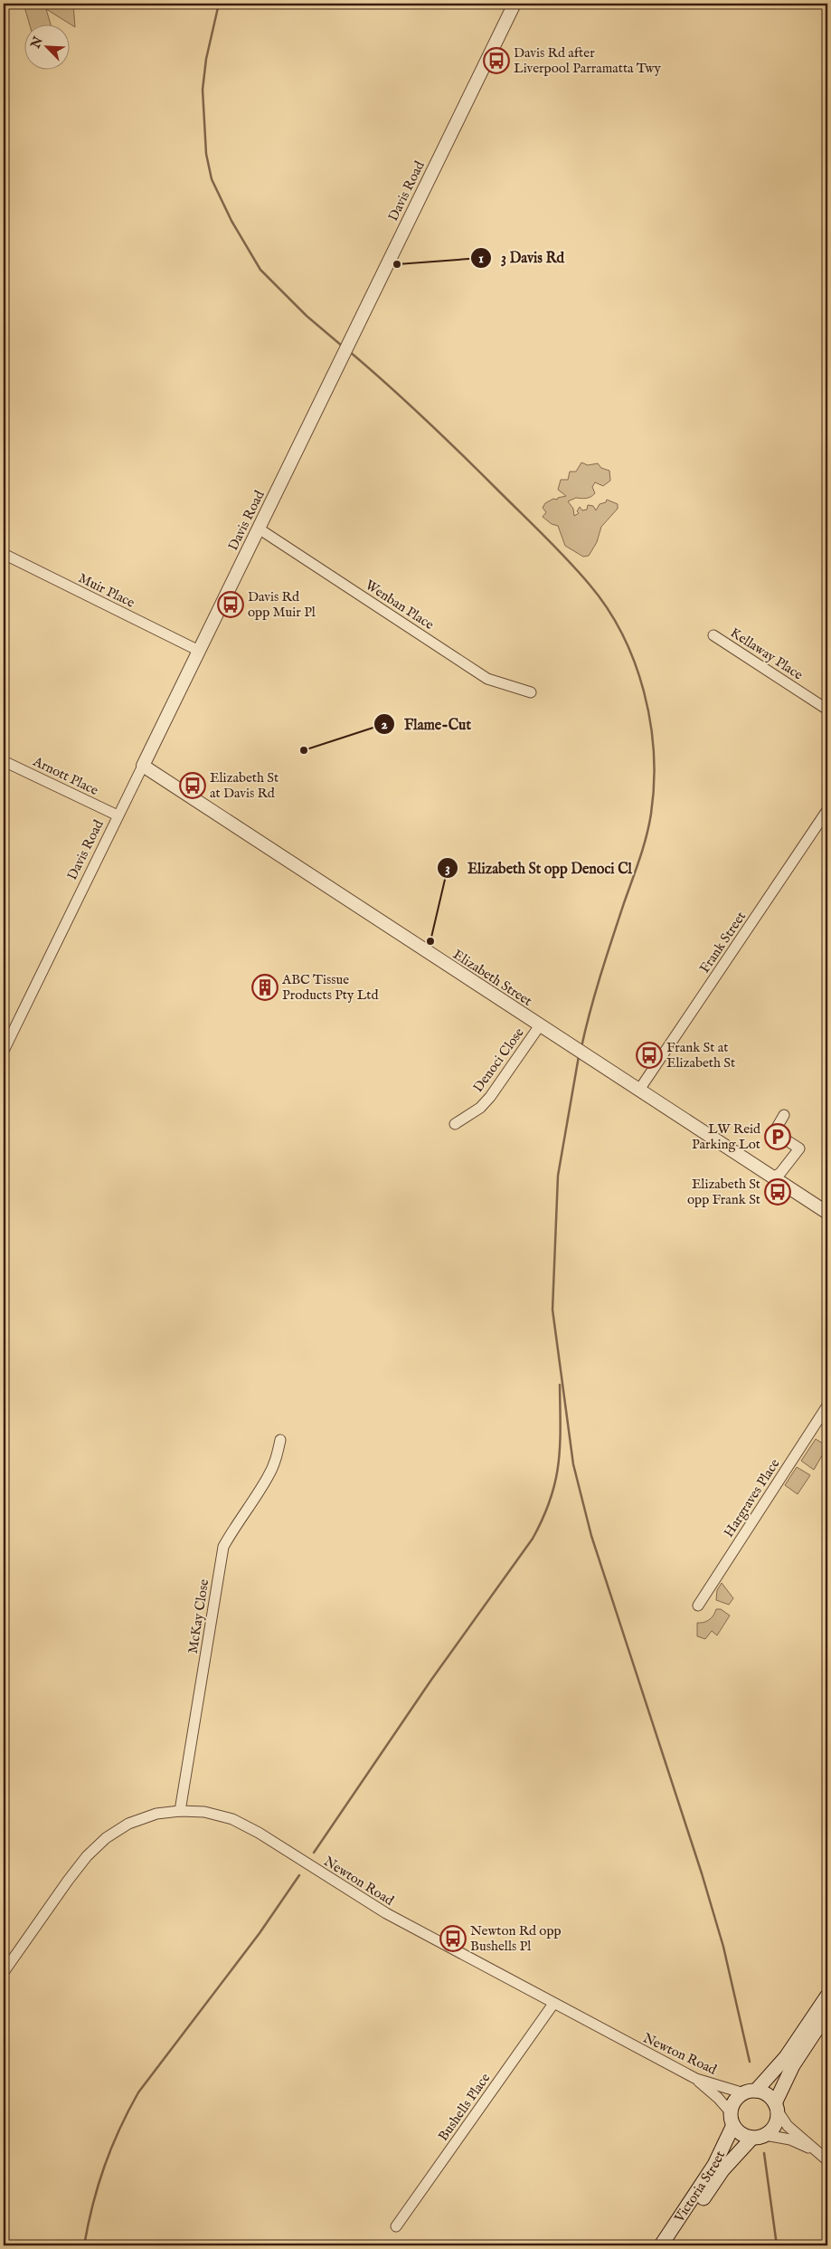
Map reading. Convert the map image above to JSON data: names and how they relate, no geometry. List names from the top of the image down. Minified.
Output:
{"streets":{"main road":["Victoria Street"],"street":["Davis Road","Muir Place","Wenban Place","Kellaway Place","Arnott Place","Frank Street","Elizabeth Street","Denoci Close","Hargraves Place","McKay Close","Newton Road","Bushells Place"]},"crossings":[["Davis Road","Muir Place"],["Davis Road","Wenban Place"],["Davis Road","Arnott Place"],["Davis Road","Elizabeth Street"],["Frank Street","Elizabeth Street"],["Elizabeth Street","Denoci Close"],["McKay Close","Newton Road"],["Newton Road","Bushells Place"],["Newton Road","Victoria Street"]],"places":{"bus stop":["Davis Rd after Liverpool Parramatta Twy","Davis Rd opp Muir Pl","Elizabeth St at Davis Rd","Frank St at Elizabeth St","Elizabeth St opp Frank St","Newton Rd opp Bushells Pl"],"other":["3 Davis Rd","Flame-Cut","Elizabeth St opp Denoci Cl"],"building":["ABC Tissue Products Pty Ltd"],"parking":["LW Reid Parking Lot"]},"north":"top left"}
